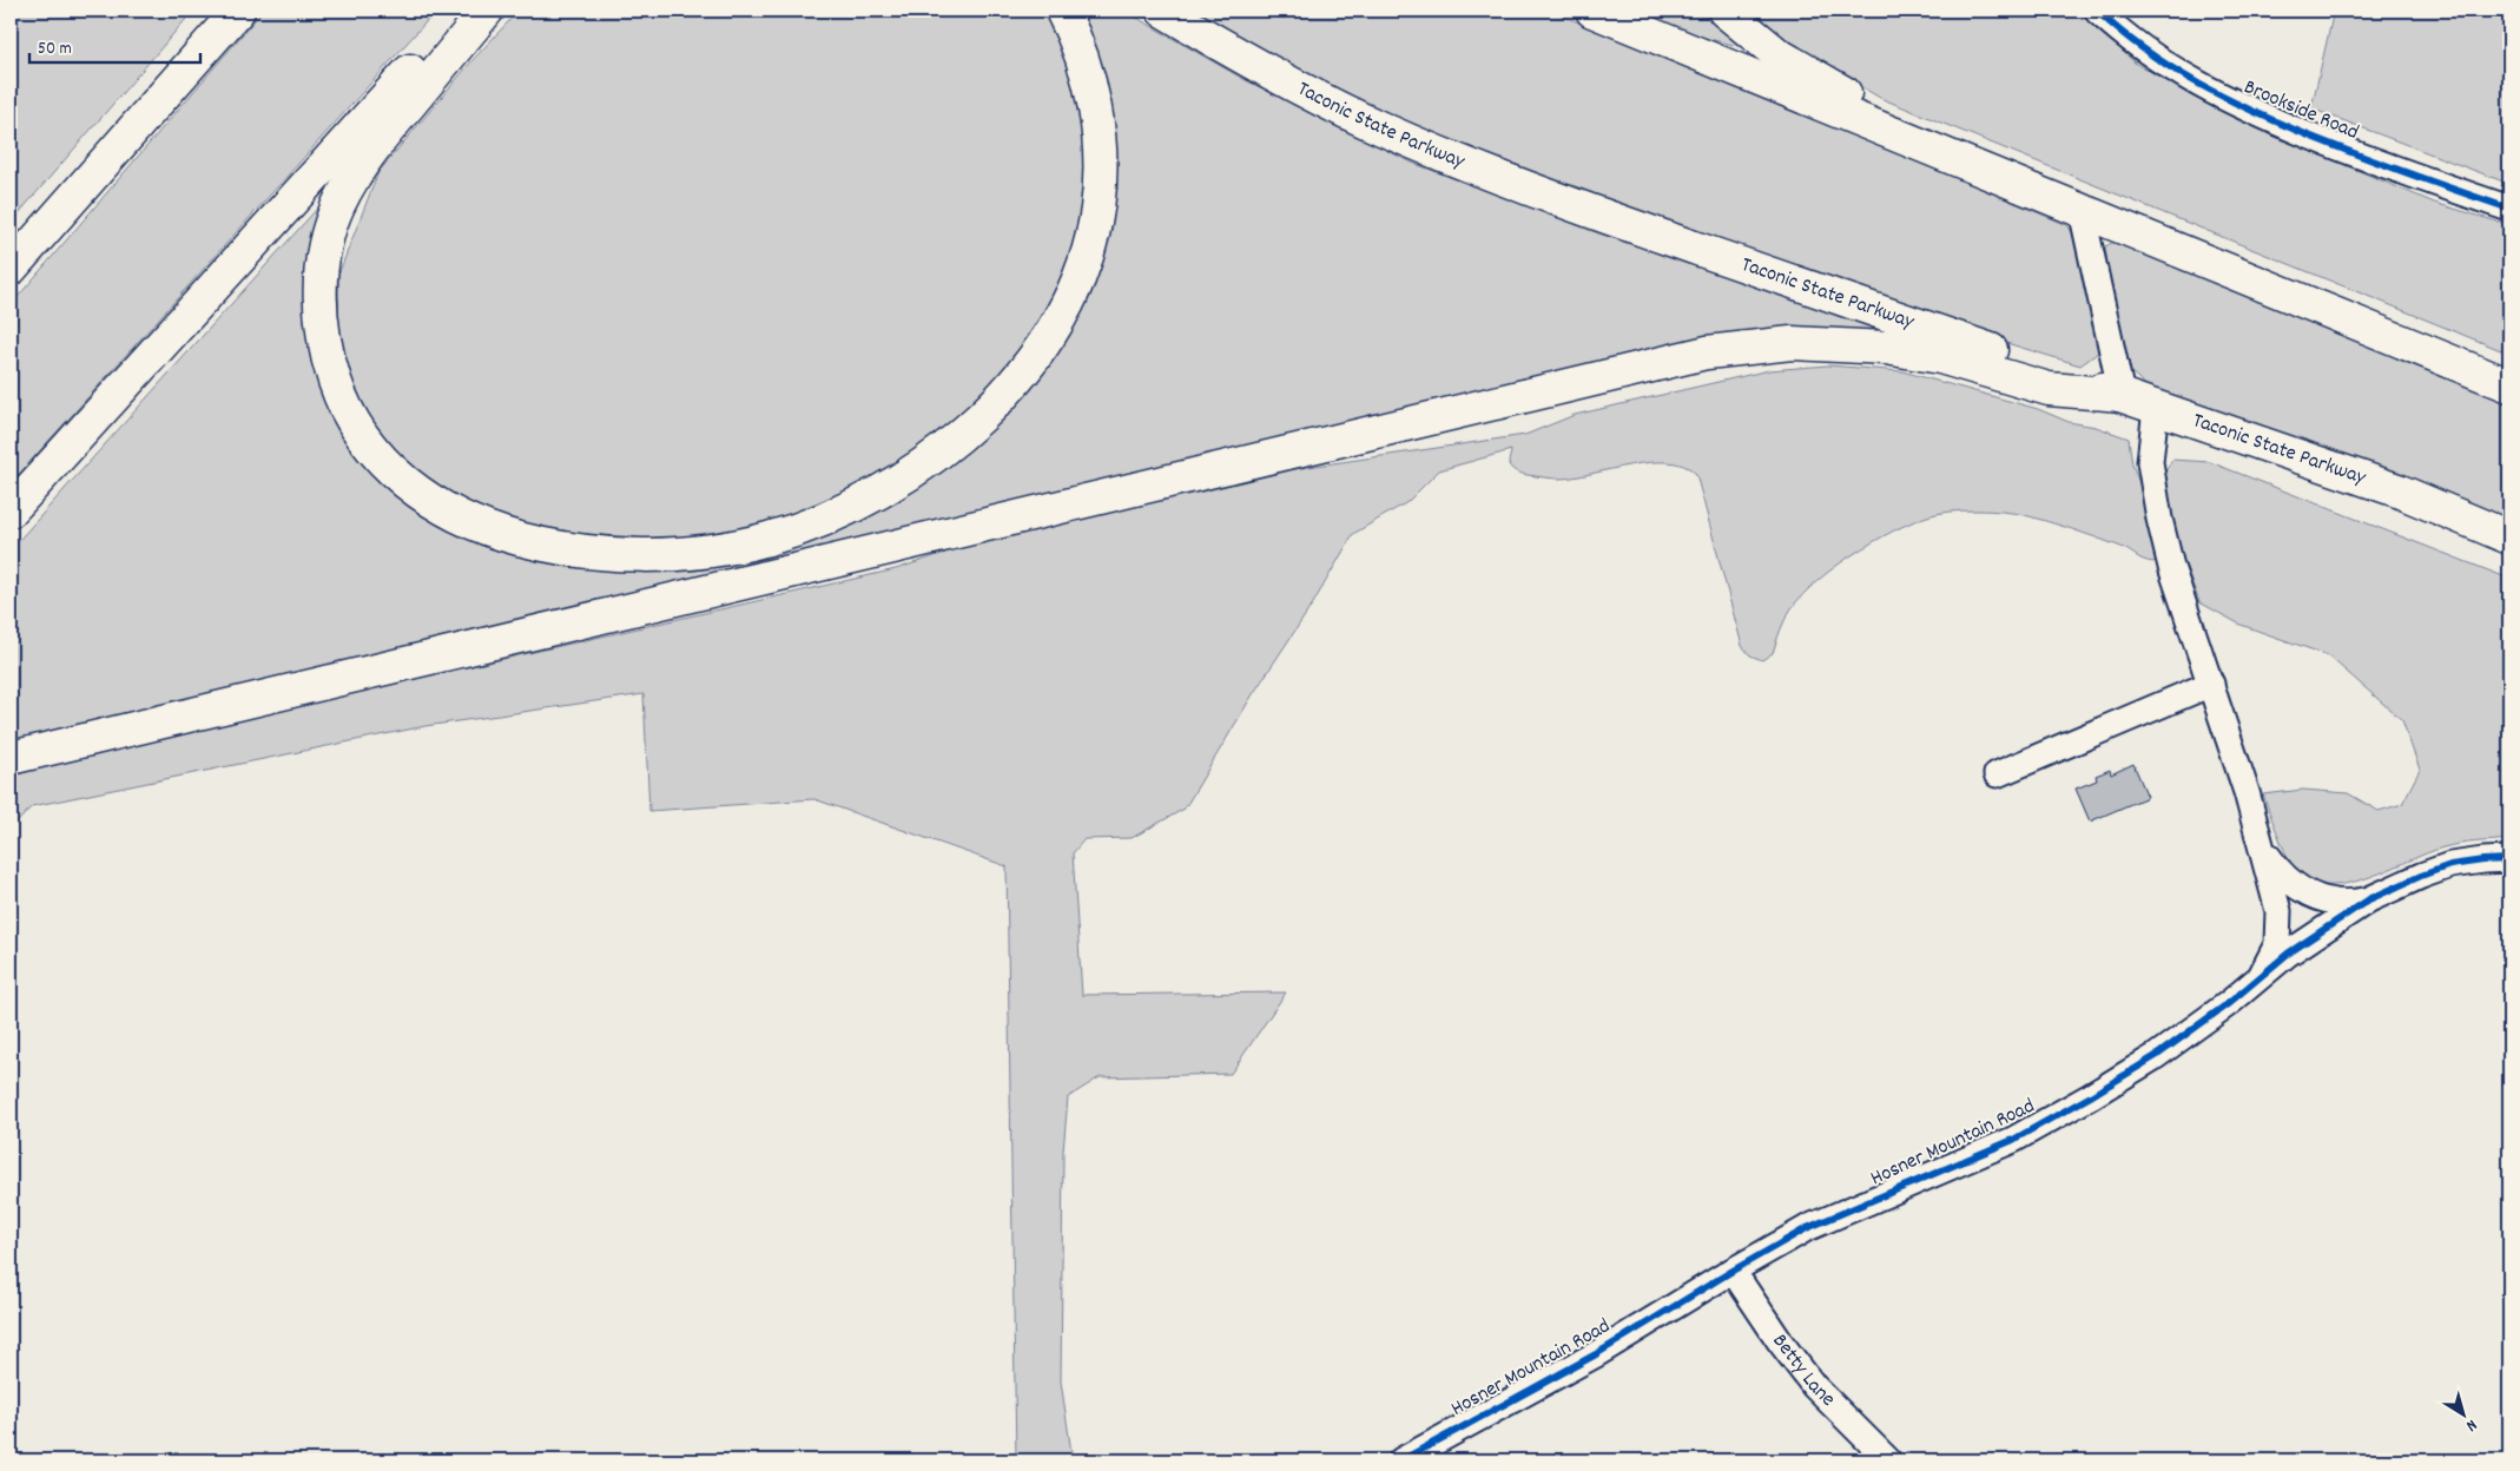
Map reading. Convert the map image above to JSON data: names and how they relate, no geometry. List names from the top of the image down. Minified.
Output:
{"streets":{"highway":["Taconic State Parkway"],"street":["Brookside Road","Hosner Mountain Road","Betty Lane"]},"crossings":[["Hosner Mountain Road","Betty Lane"]],"scale_bar":"50 m","north":"bottom right"}
